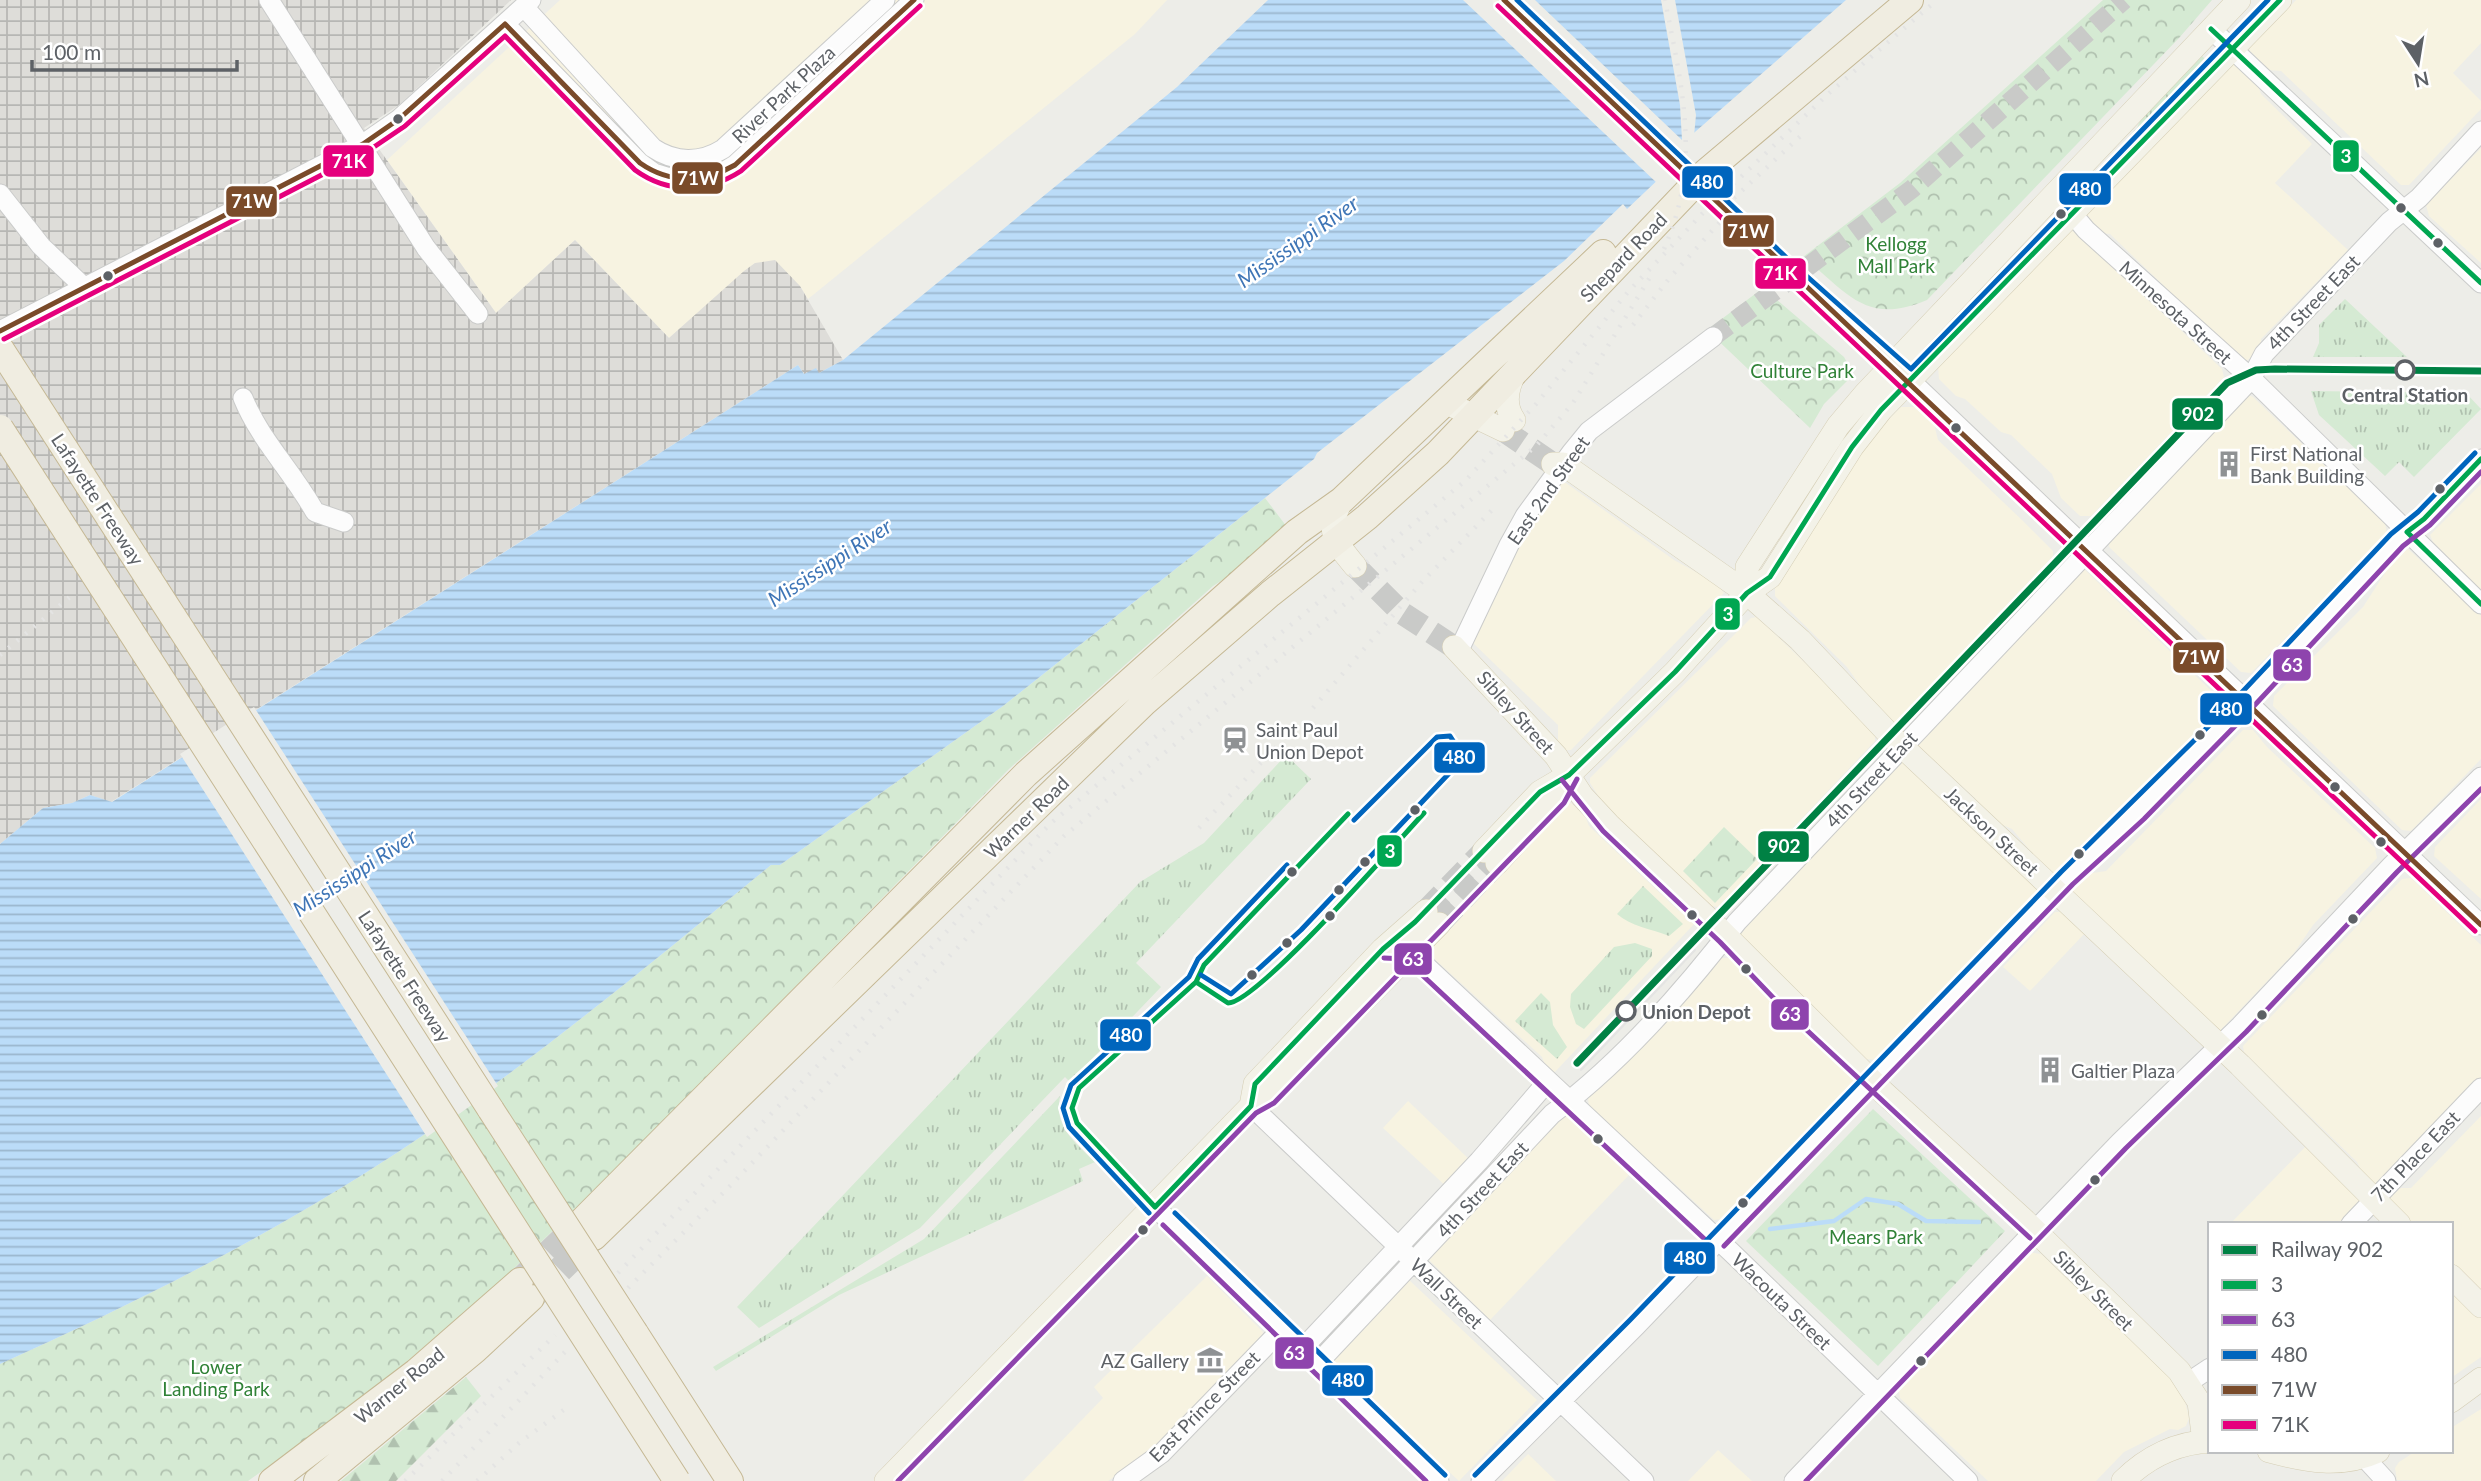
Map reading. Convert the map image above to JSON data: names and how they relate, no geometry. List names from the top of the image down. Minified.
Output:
{"streets":{"highway":["Shepard Road","Lafayette Freeway","Warner Road"],"main road":["Sibley Street","Jackson Street"],"street":["River Park Plaza","4th Street East","Minnesota Street","East 2nd Street","7th Place East","Wall Street","Wacouta Street","East Prince Street"]},"crossings":[["Shepard Road","Warner Road"],["4th Street East","Minnesota Street"],["4th Street East","Sibley Street"],["4th Street East","Jackson Street"],["4th Street East","Wall Street"],["4th Street East","Wacouta Street"],["East 2nd Street","Sibley Street"],["East 2nd Street","Jackson Street"],["Jackson Street","7th Place East"]],"water":["Mississippi River"],"parks":["Kellogg Mall Park","Culture Park","Mears Park","Lower Landing Park"],"places":{"other":["Central Station","Union Depot"],"building":["First National Bank Building","Galtier Plaza"],"station":["Saint Paul Union Depot"],"museum":["AZ Gallery"]},"lines":["transit line 3","transit line 480","transit line 71W","transit line 71K","rail line 902","transit line 63"],"legend":["Railway 902","3","63","480","71W","71K"],"scale_bar":"100 m","north":"bottom"}
